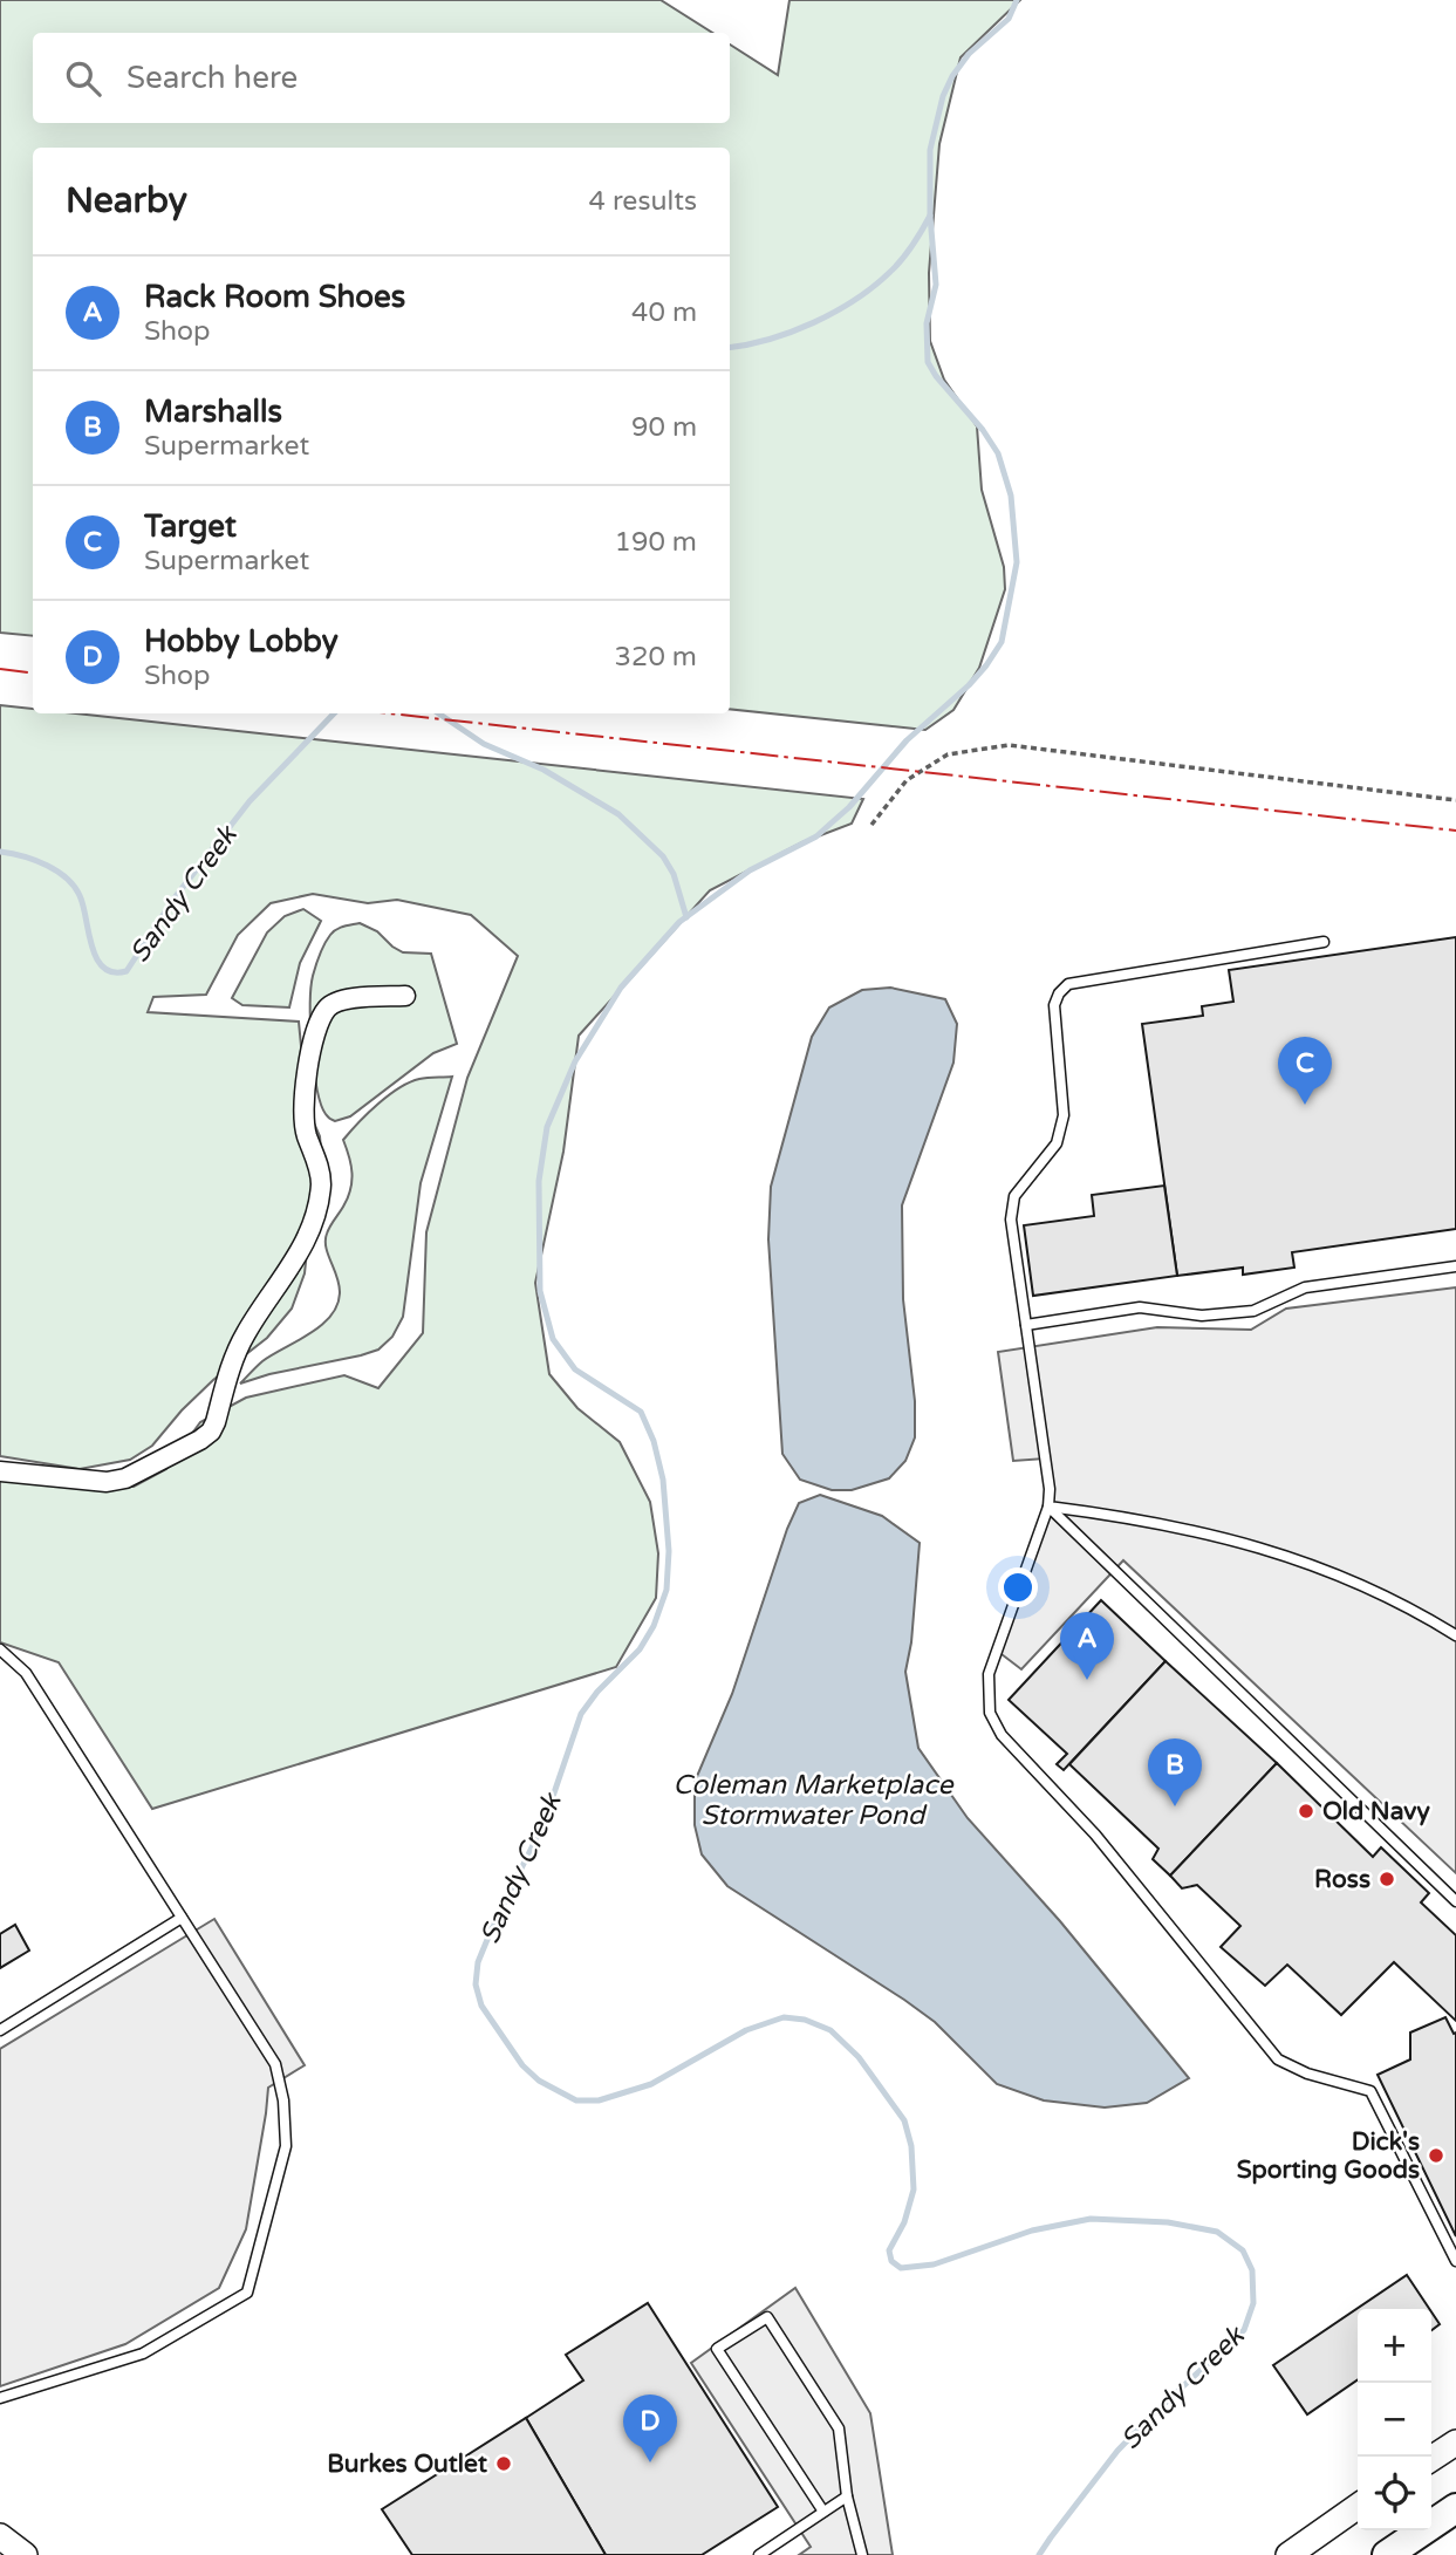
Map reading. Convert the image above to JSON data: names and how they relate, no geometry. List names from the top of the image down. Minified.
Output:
{"water":["Sandy Creek","Coleman Marketplace Stormwater Pond"],"places":["Old Navy","Ross","Dick's Sporting Goods","Burkes Outlet"],"page":{"search":"Search here","heading":["Nearby","4 results"],"list":[{"mark":"A","name":"Rack Room Shoes","note":"Shop","value":"40 m"},{"mark":"B","name":"Marshalls","note":"Supermarket","value":"90 m"},{"mark":"C","name":"Target","note":"Supermarket","value":"190 m"},{"mark":"D","name":"Hobby Lobby","note":"Shop","value":"320 m"}],"pins":["C","A","B","D"],"map_buttons":["+","−"]}}
